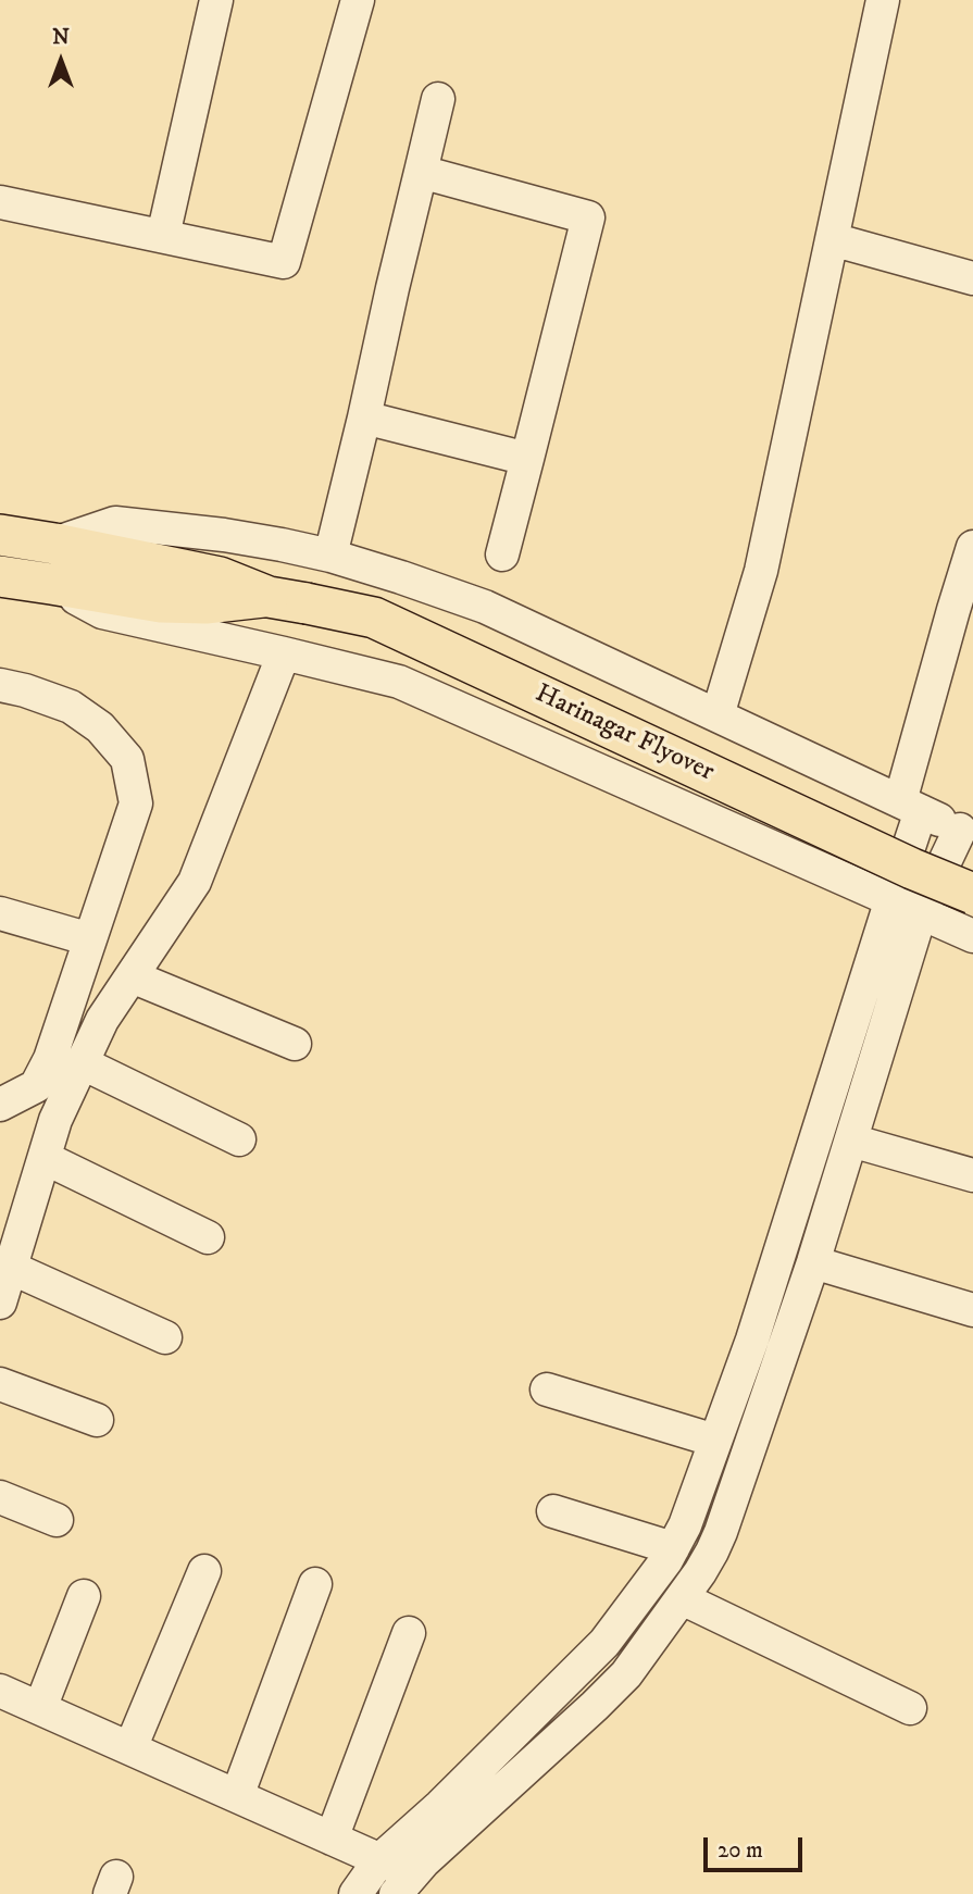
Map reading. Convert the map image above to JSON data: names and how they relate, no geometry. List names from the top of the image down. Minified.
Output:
{"streets":{"main road":["Harinagar Flyover"]},"scale_bar":"20 m","north":"top"}
